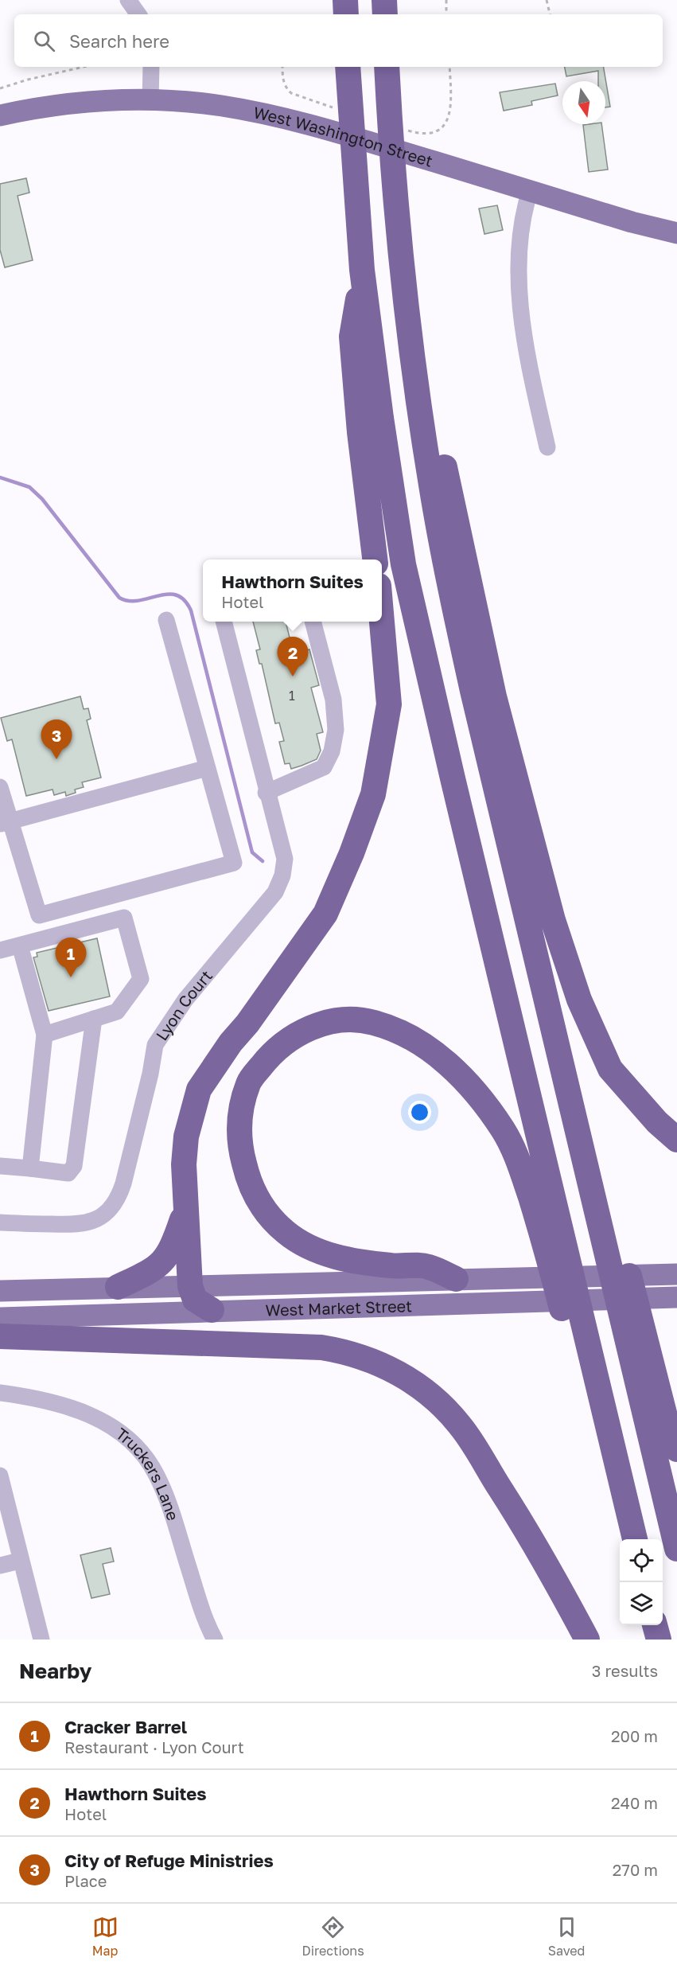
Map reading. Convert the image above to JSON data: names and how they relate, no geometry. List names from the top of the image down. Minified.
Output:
{"streets":{"main road":["West Washington Street","West Market Street"],"street":["Lyon Court","Truckers Lane"]},"house_numbers":["1"],"north":"bottom","page":{"search":"Search here","popup":["Hawthorn Suites","Hotel"],"pins":["2","3","1"],"heading":["Nearby","3 results"],"list":[{"mark":"1","name":"Cracker Barrel","note":"Restaurant · Lyon Court","value":"200 m"},{"mark":"2","name":"Hawthorn Suites","note":"Hotel","value":"240 m"},{"mark":"3","name":"City of Refuge Ministries","note":"Place","value":"270 m"}],"nav":["Map","Directions","Saved"]}}
